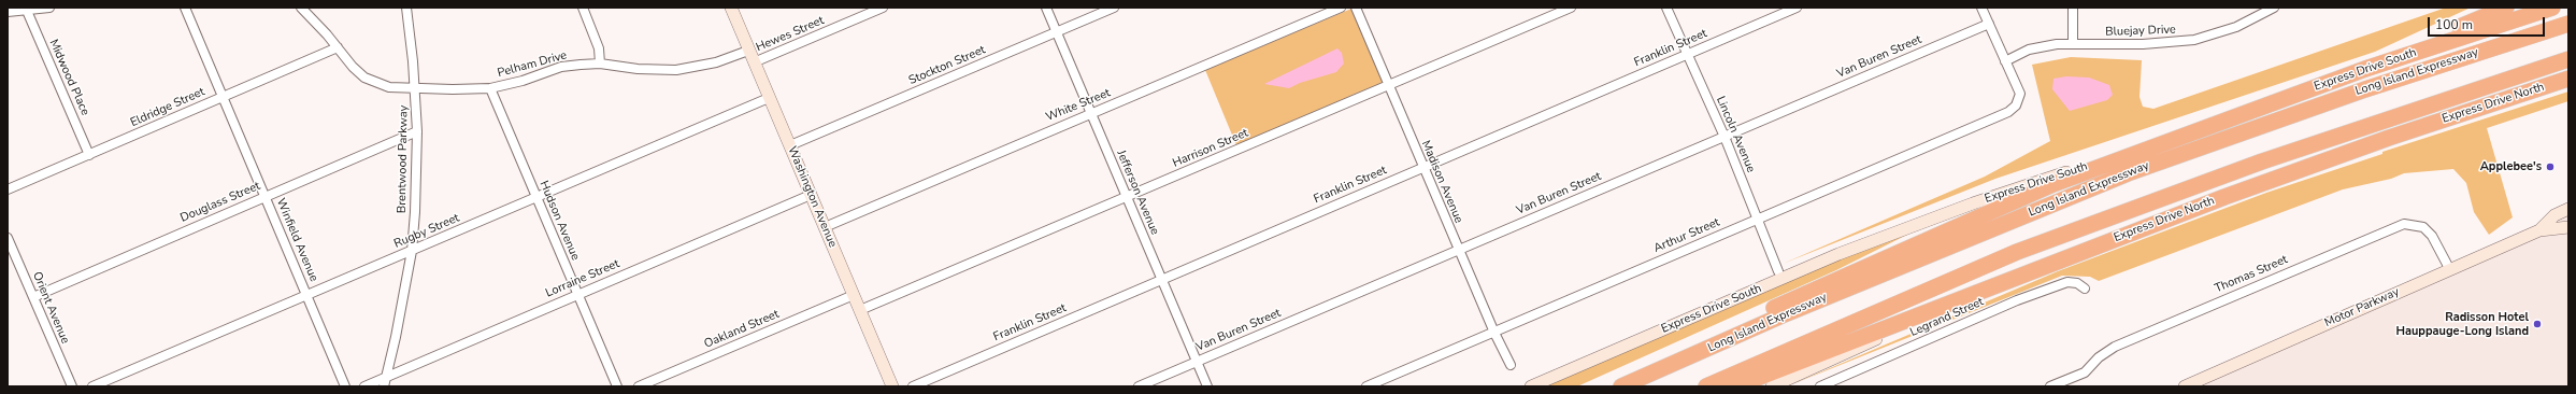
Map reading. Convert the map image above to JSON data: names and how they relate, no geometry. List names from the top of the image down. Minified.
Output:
{"streets":{"highway":["Express Drive South","Long Island Expressway","Express Drive North"],"main road":["Washington Avenue","Motor Parkway"],"street":["Bluejay Drive","Hewes Street","Franklin Street","Van Buren Street","Pelham Drive","Stockton Street","Midwood Place","White Street","Eldridge Street","Lincoln Avenue","Harrison Street","Brentwood Parkway","Madison Avenue","Jefferson Avenue","Douglass Street","Hudson Avenue","Rugby Street","Arthur Street","Winfield Avenue","Thomas Street","Lorraine Street","Orient Avenue","Legrand Street","Oakland Street"]},"crossings":[["Bluejay Drive","Arthur Street"],["Hewes Street","Washington Avenue"],["Franklin Street","Lincoln Avenue"],["Franklin Street","Madison Avenue"],["Franklin Street","Jefferson Avenue"],["Van Buren Street","Lincoln Avenue"],["Van Buren Street","Madison Avenue"],["Van Buren Street","Jefferson Avenue"],["Pelham Drive","Eldridge Street"],["Pelham Drive","Brentwood Parkway"],["Pelham Drive","Washington Avenue"],["Pelham Drive","Hudson Avenue"],["Stockton Street","Jefferson Avenue"],["Stockton Street","Washington Avenue"],["Midwood Place","Eldridge Street"],["White Street","Jefferson Avenue"],["White Street","Washington Avenue"],["Eldridge Street","Winfield Avenue"],["Lincoln Avenue","Arthur Street"],["Harrison Street","Madison Avenue"],["Harrison Street","Jefferson Avenue"],["Harrison Street","Washington Avenue"],["Brentwood Parkway","Douglass Street"],["Brentwood Parkway","Rugby Street"],["Brentwood Parkway","Lorraine Street"],["Madison Avenue","Arthur Street"],["Washington Avenue","Rugby Street"],["Washington Avenue","Lorraine Street"],["Washington Avenue","Oakland Street"],["Douglass Street","Winfield Avenue"],["Douglass Street","Orient Avenue"],["Hudson Avenue","Rugby Street"],["Hudson Avenue","Lorraine Street"],["Rugby Street","Winfield Avenue"],["Thomas Street","Motor Parkway"]],"places":["Applebee's","Radisson Hotel Hauppauge-Long Island"],"scale_bar":"100 m"}
